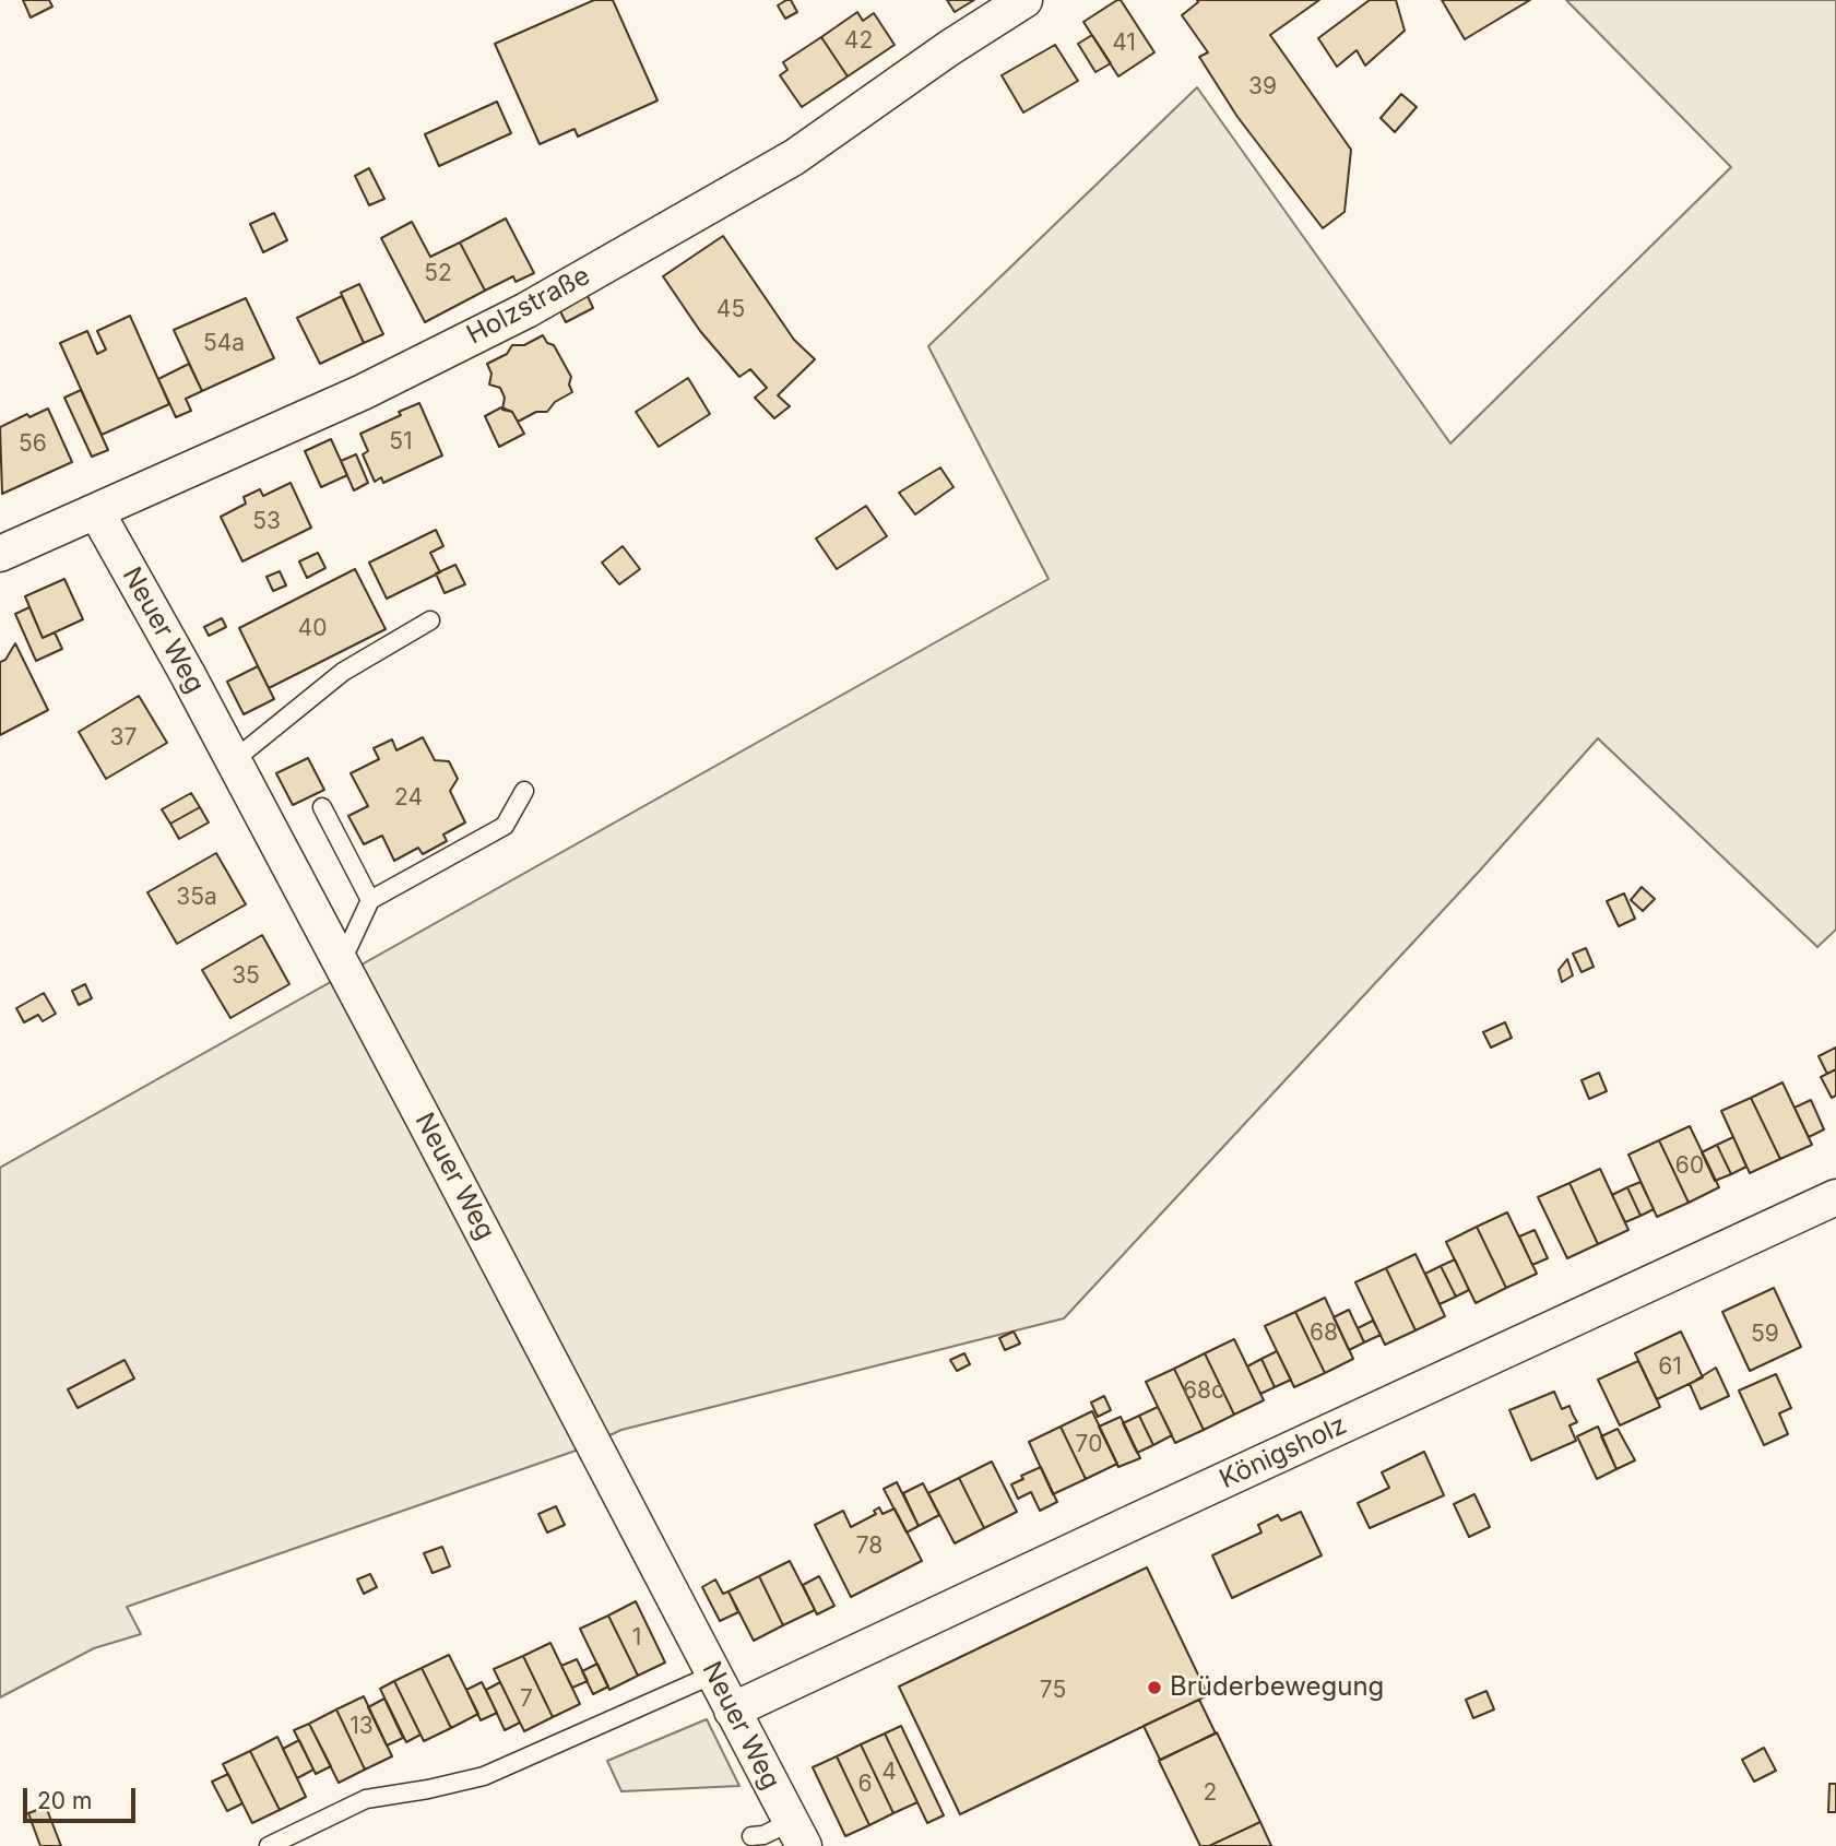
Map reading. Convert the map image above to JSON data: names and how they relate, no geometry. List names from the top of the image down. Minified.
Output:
{"streets":{"street":["Holzstraße","Neuer Weg","Königsholz"]},"crossings":[["Holzstraße","Neuer Weg"],["Neuer Weg","Königsholz"]],"places":["Brüderbewegung"],"house_numbers":["42","41","39","52","45","54a","51","56","53","40","37","24","35a","35","60","68","59","61","68c","70","78","1","75","7","13","4","6","2"],"scale_bar":"20 m"}
